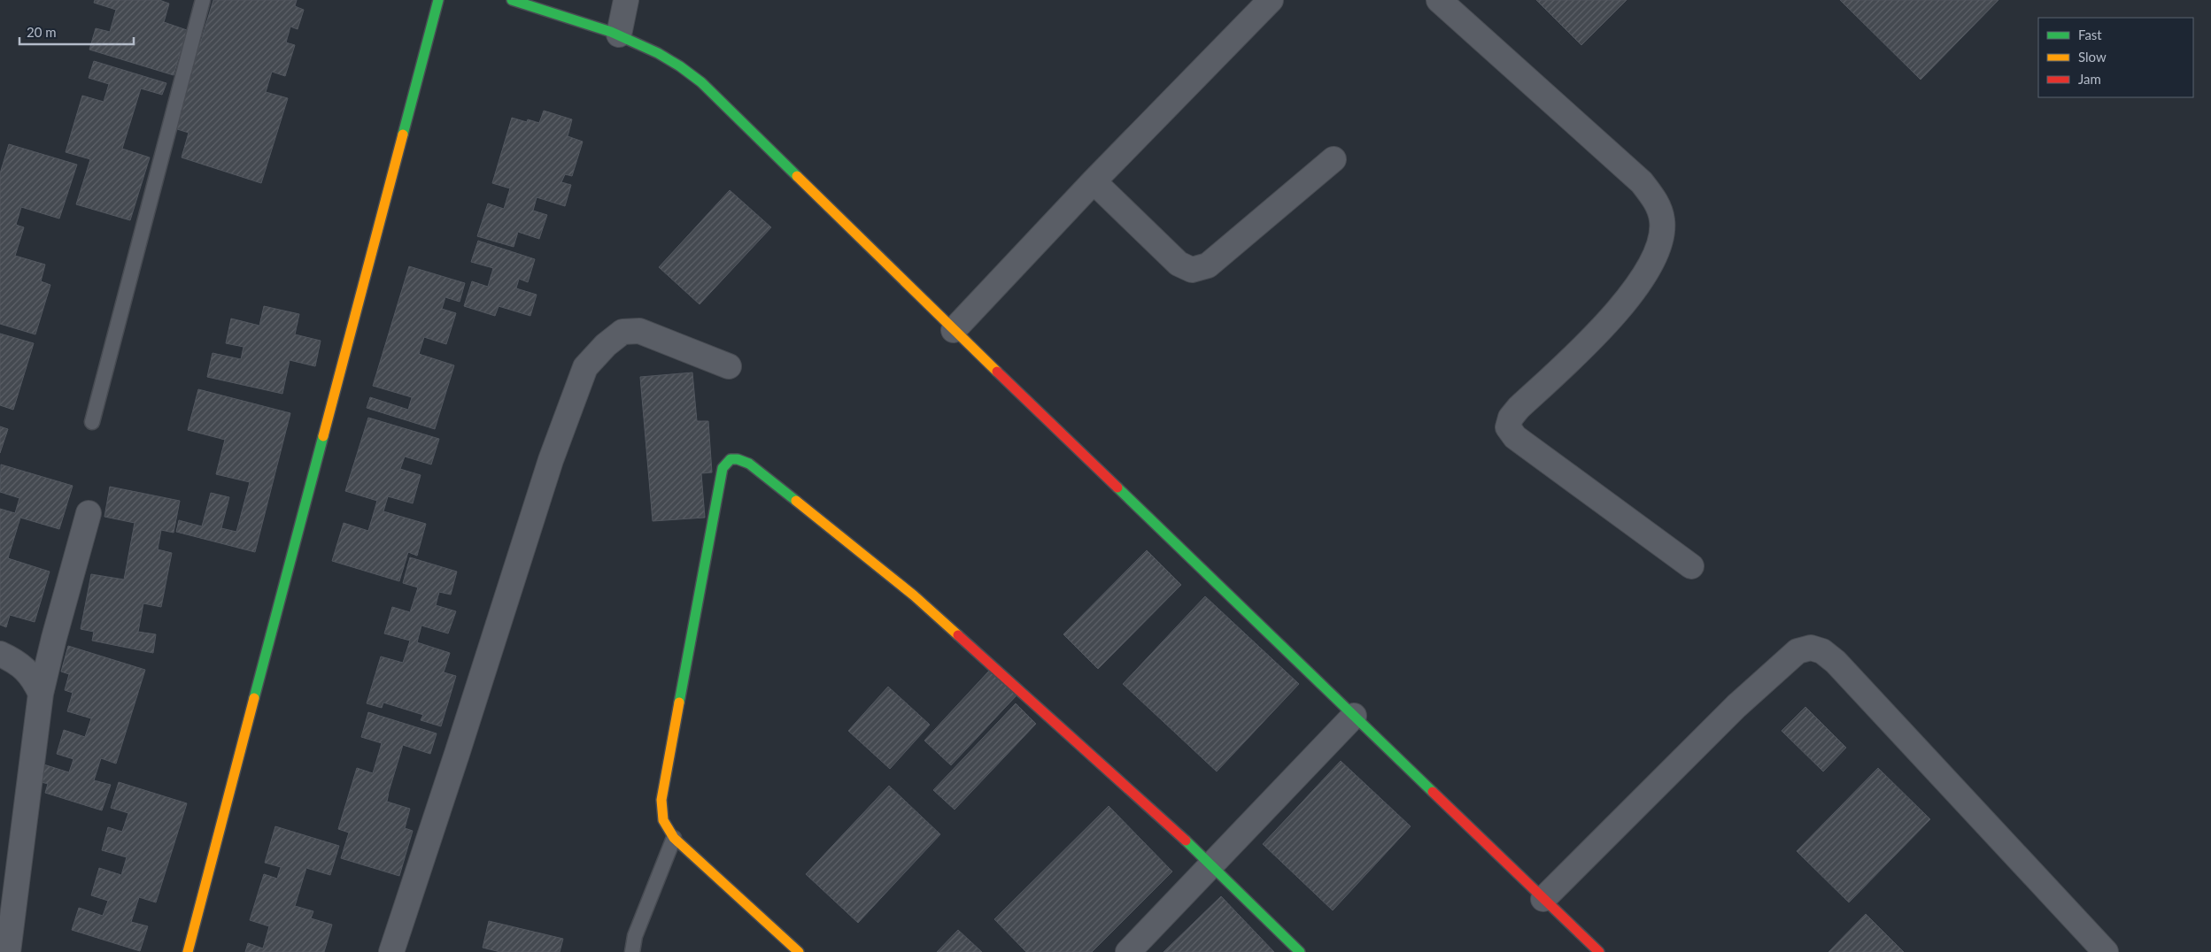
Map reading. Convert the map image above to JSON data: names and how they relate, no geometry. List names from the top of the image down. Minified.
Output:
{"legend":["Fast","Slow","Jam"],"scale_bar":"20 m"}
